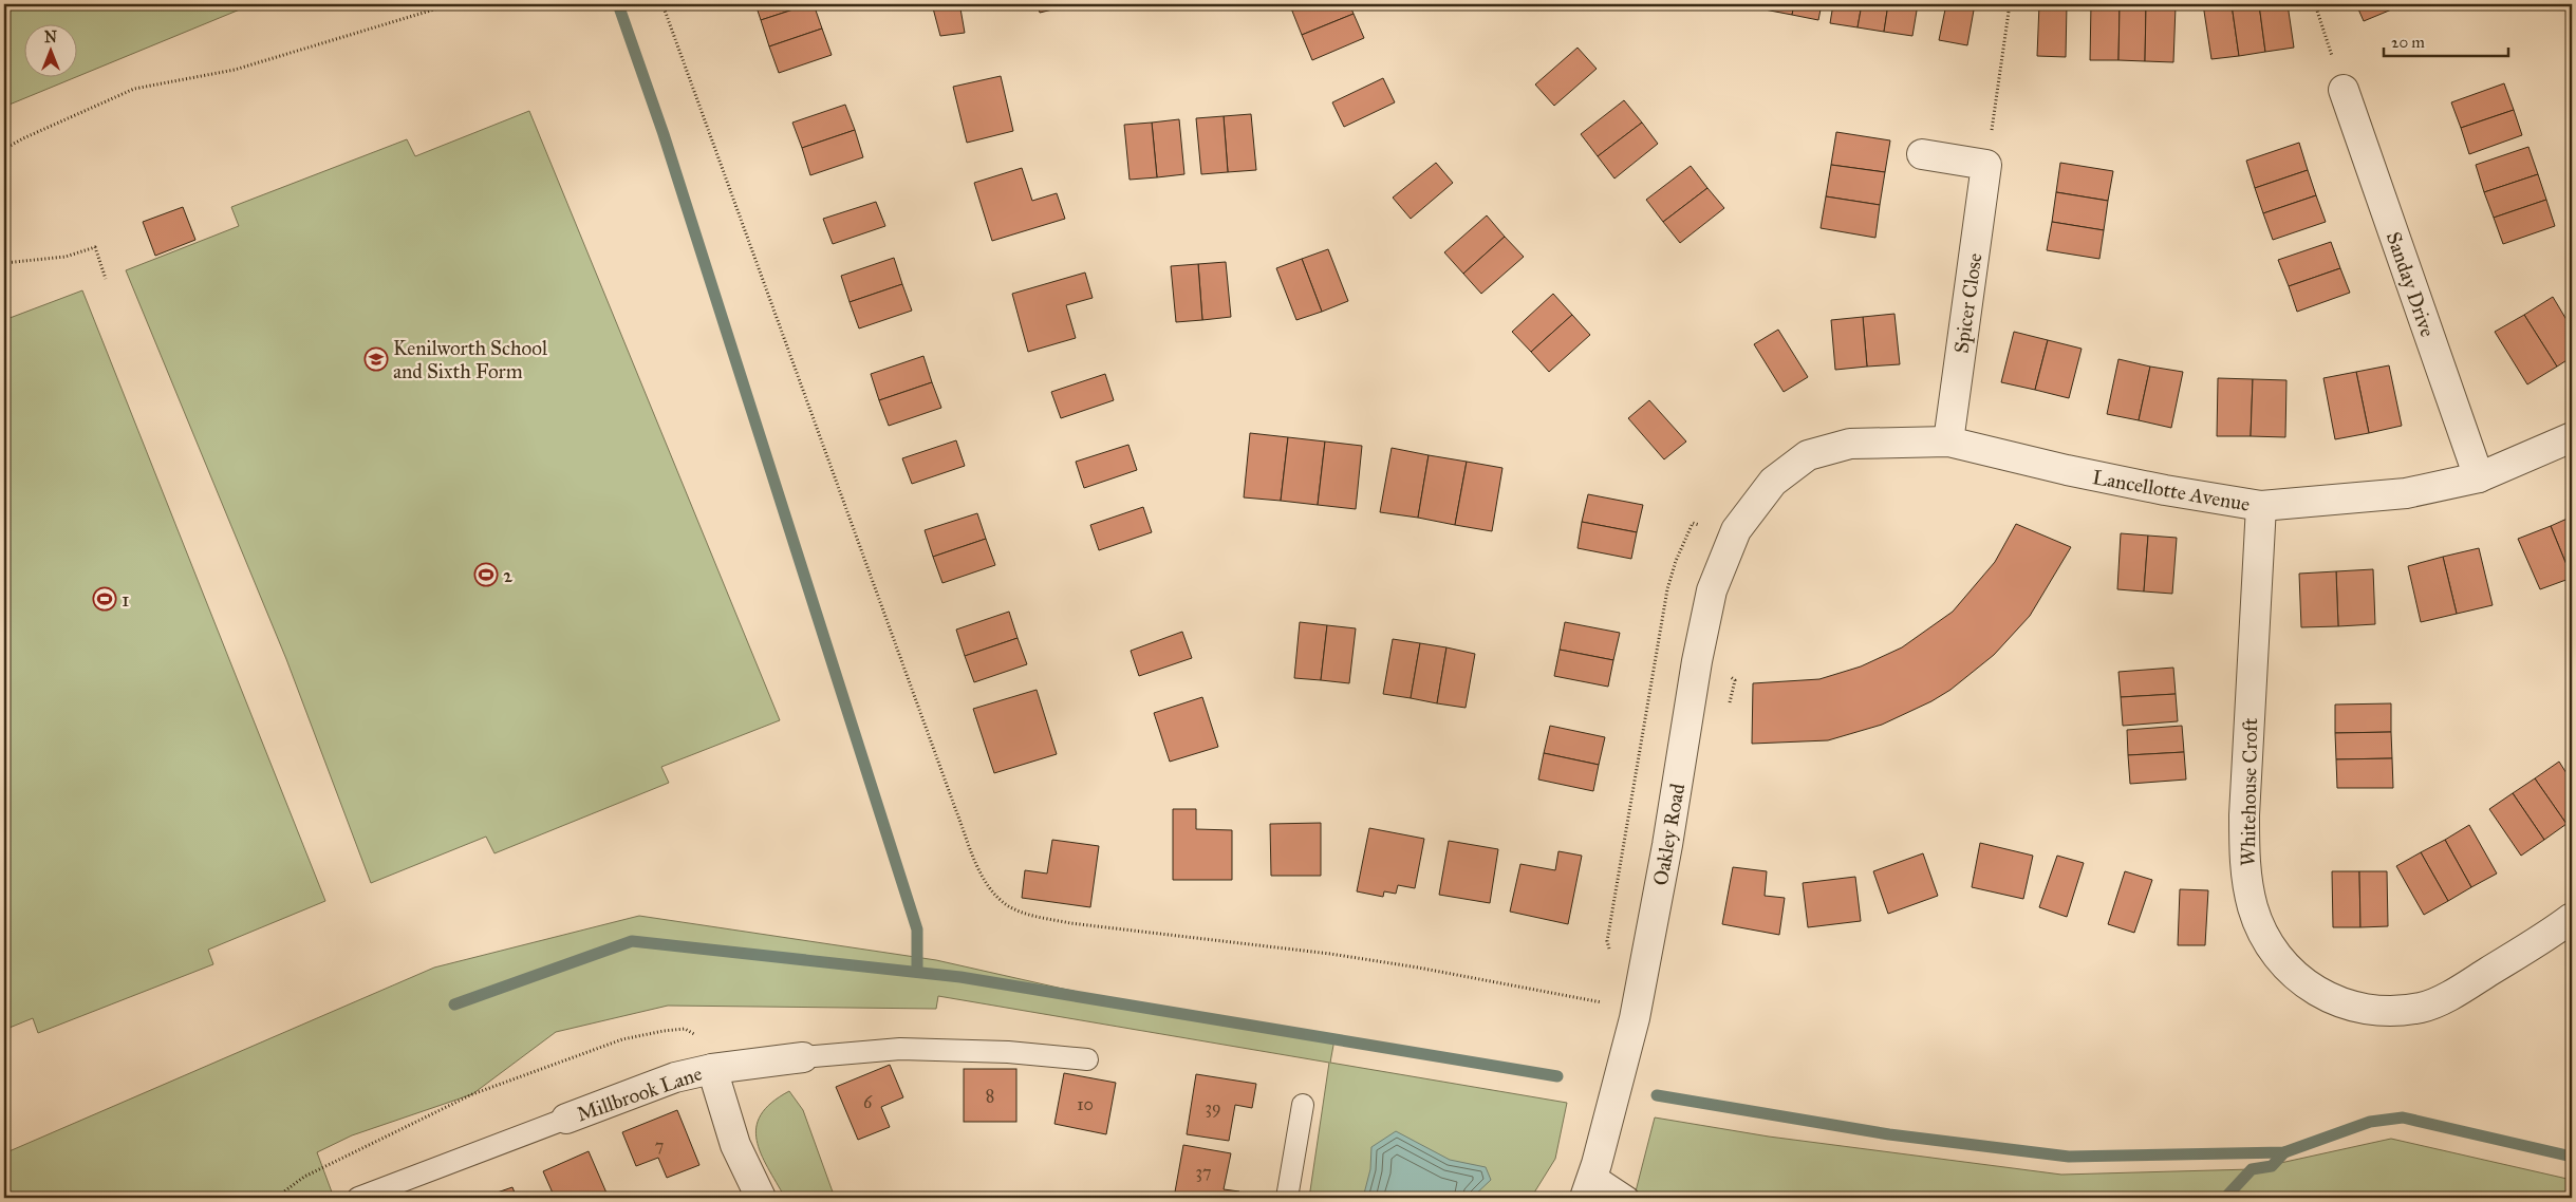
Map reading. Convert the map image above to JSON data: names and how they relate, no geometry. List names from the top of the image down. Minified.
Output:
{"streets":{"street":["Sanday Drive","Spicer Close","Lancellotte Avenue","Whitehouse Croft","Oakley Road","Millbrook Lane"]},"crossings":[["Sanday Drive","Lancellotte Avenue"],["Spicer Close","Lancellotte Avenue"],["Lancellotte Avenue","Whitehouse Croft"],["Lancellotte Avenue","Oakley Road"]],"places":{"school or university":["Kenilworth School and Sixth Form"],"sports":["2","1"]},"house_numbers":["8","6","10","39","7","37"],"scale_bar":"20 m","north":"top"}
